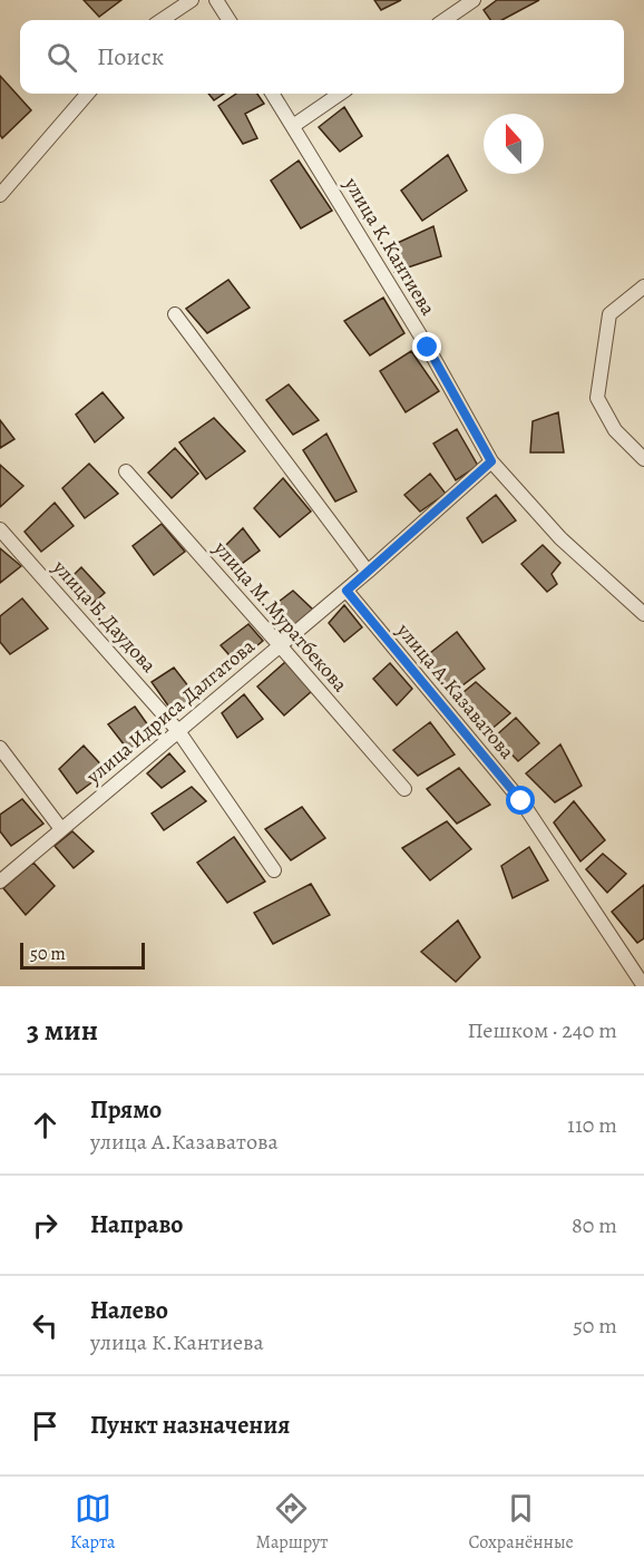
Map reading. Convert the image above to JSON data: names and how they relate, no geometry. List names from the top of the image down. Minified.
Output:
{"streets":{"street":["улица К.Кантиева","улица Б.Даудова","улица М.Муратбекова","улица А.Казаватова","улица Идриса Далгатова"]},"crossings":[["улица К.Кантиева","улица Идриса Далгатова"],["улица Б.Даудова","улица Идриса Далгатова"],["улица М.Муратбекова","улица Идриса Далгатова"],["улица А.Казаватова","улица Идриса Далгатова"]],"scale_bar":"50 m","north":"top","page":{"search":"Поиск","scale":"50 m","heading":["3 мин","Пешком · 240 m"],"list":[["Прямо","улица А.Казаватова","110 m"],["Направо","80 m"],["Налево","улица К.Кантиева","50 m"],"Пункт назначения"],"nav":["Карта","Маршрут","Сохранённые"]}}
